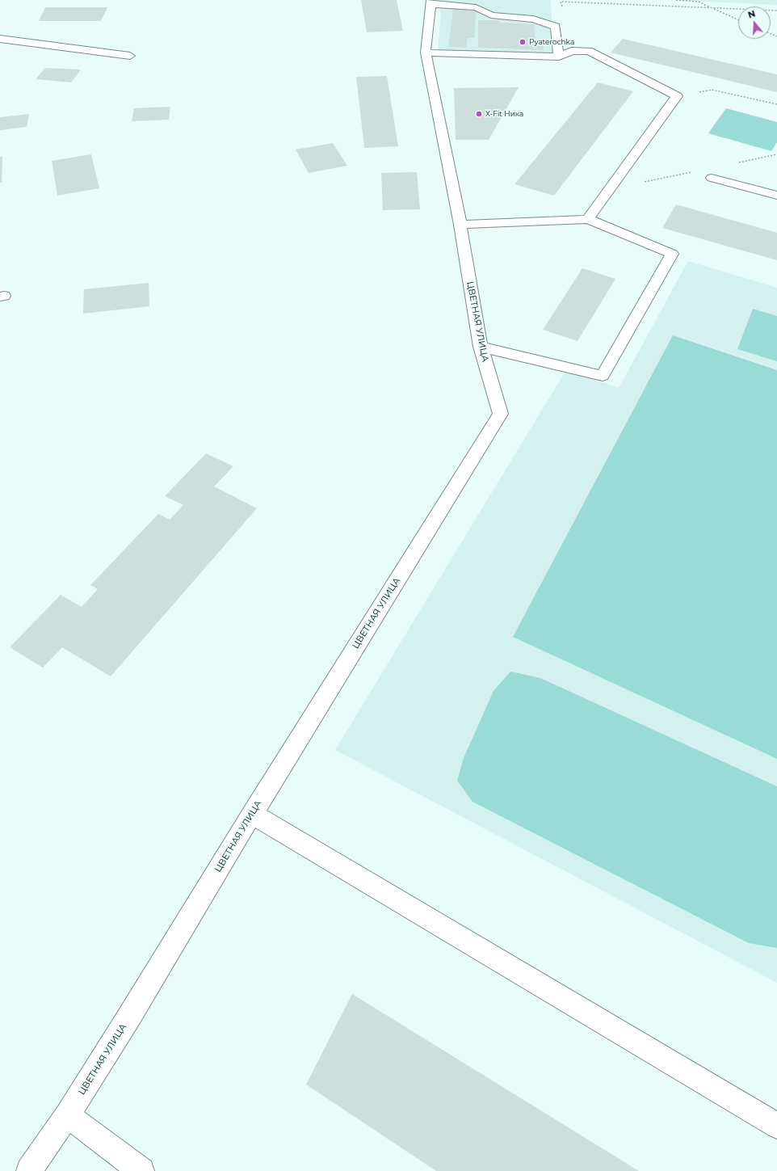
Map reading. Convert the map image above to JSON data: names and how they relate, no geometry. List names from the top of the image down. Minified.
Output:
{"streets":{"street":["ЦВЕТНАЯ УЛИЦА"]},"places":["Pyaterochka","X-Fit Ника"],"north":"top"}
